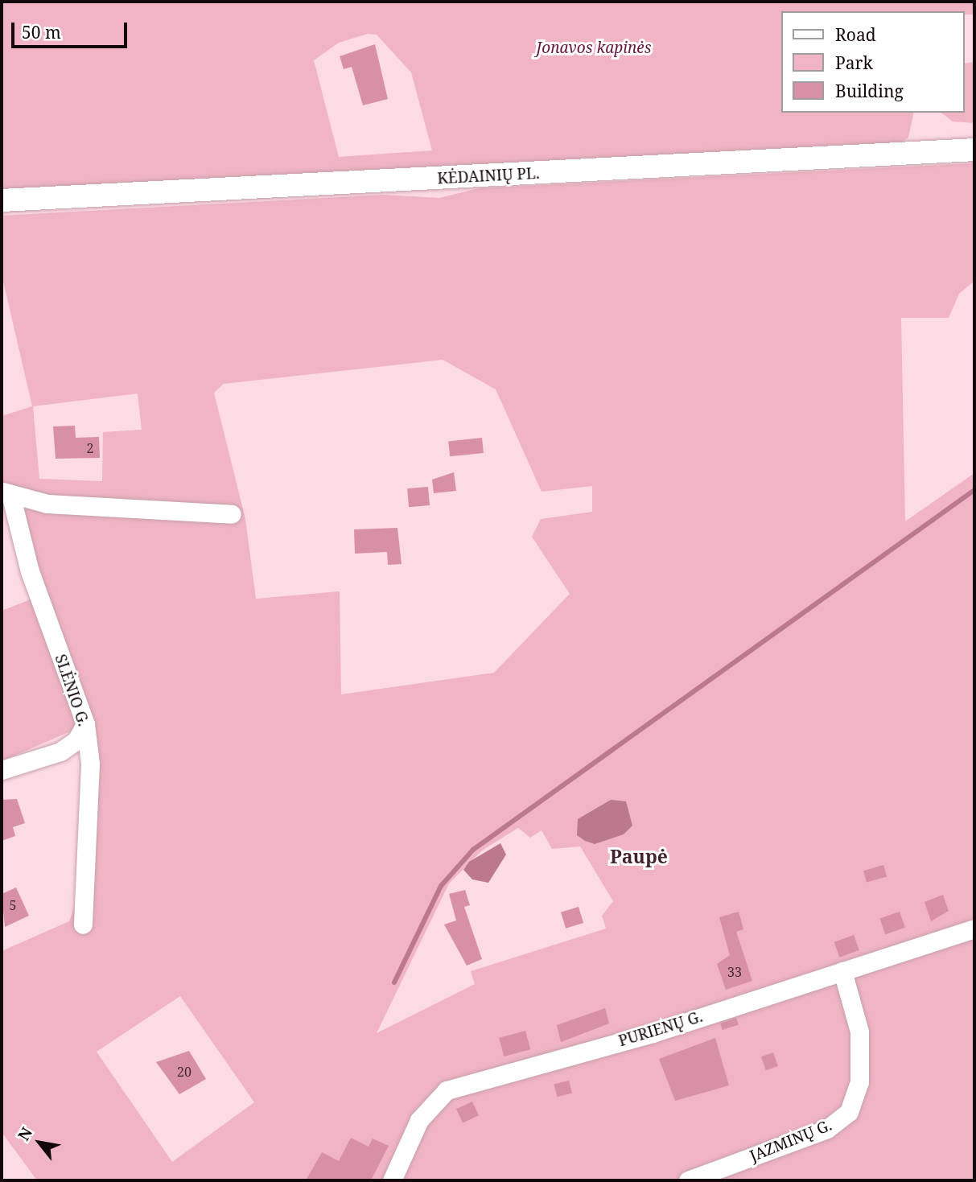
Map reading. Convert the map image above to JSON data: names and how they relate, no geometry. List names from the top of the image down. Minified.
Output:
{"streets":{"main road":["KĖDAINIŲ PL."],"street":["SLĖNIO G.","PURIENŲ G.","JAZMINŲ G."]},"crossings":[["PURIENŲ G.","JAZMINŲ G."]],"districts":["Paupė"],"parks":["Jonavos kapinės"],"house_numbers":["2","5","33","20"],"legend":["Road","Park","Building"],"scale_bar":"50 m","north":"top left"}
